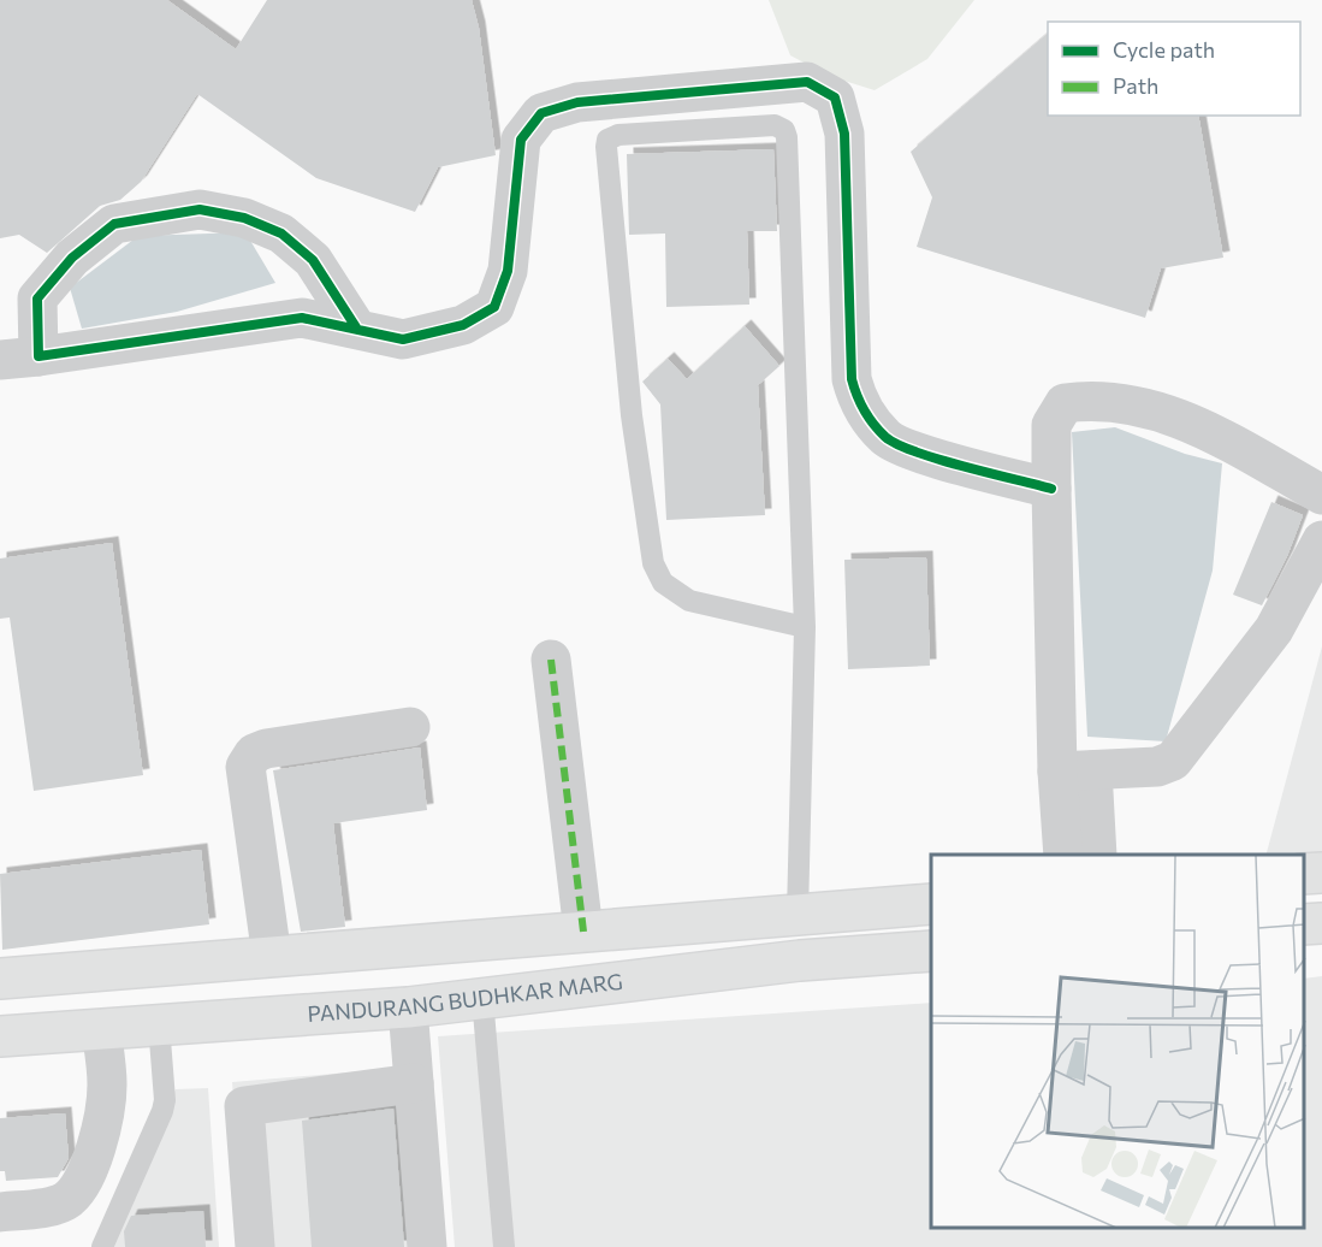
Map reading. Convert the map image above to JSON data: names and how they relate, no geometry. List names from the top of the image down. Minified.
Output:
{"streets":{"main road":["PANDURANG BUDHKAR MARG"]},"legend":["Cycle path","Path"]}
